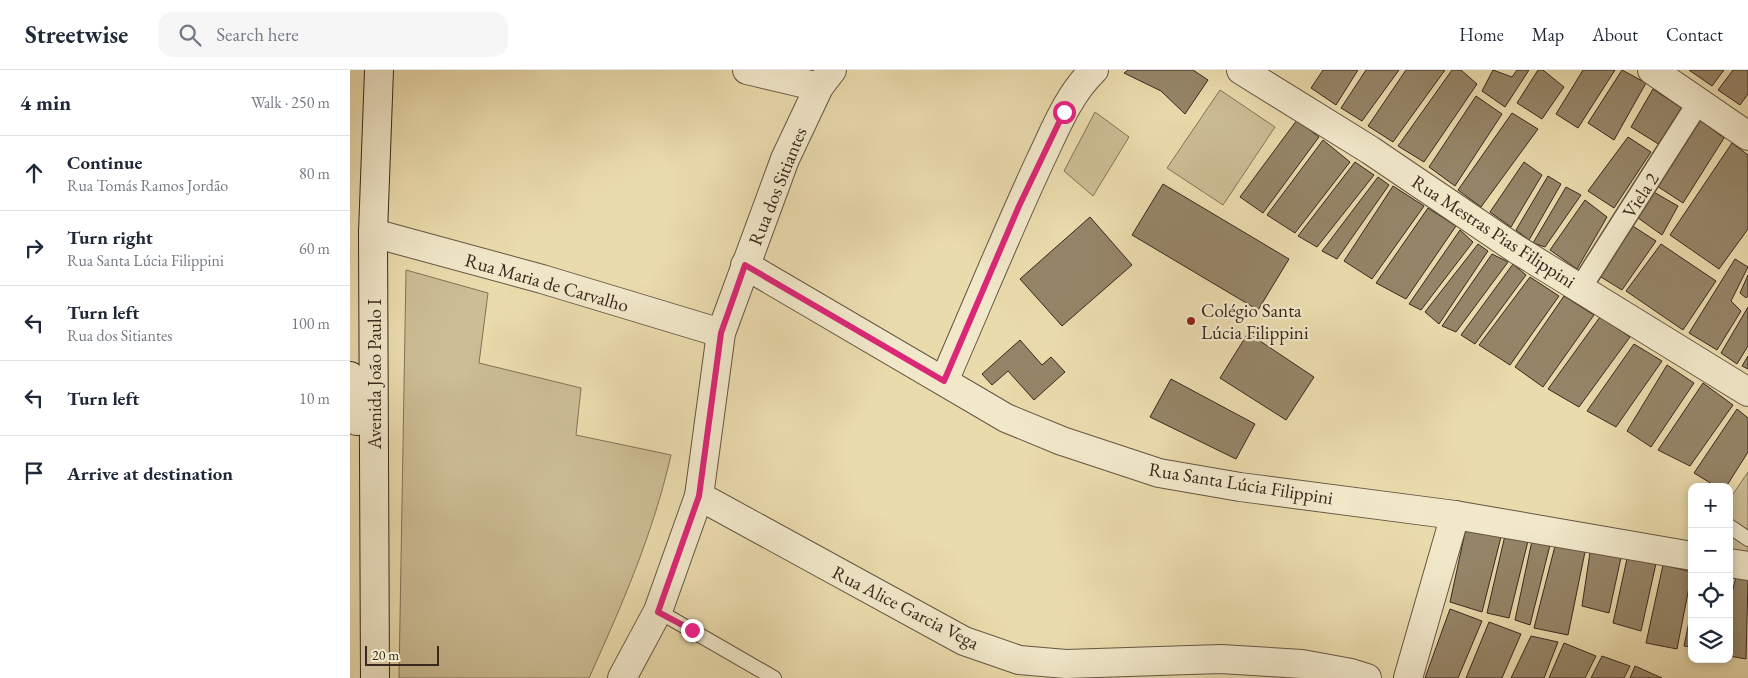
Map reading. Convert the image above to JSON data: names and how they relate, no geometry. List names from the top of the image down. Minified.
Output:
{"streets":{"street":["Rua dos Sitiantes","Viela 2","Rua Mestras Pias Filippini","Rua Maria de Carvalho","Avenida João Paulo I","Rua Santa Lúcia Filippini","Rua Alice Garcia Vega"]},"crossings":[["Rua dos Sitiantes","Rua Maria de Carvalho"],["Rua dos Sitiantes","Rua Santa Lúcia Filippini"],["Rua dos Sitiantes","Rua Alice Garcia Vega"],["Viela 2","Rua Mestras Pias Filippini"],["Rua Maria de Carvalho","Avenida João Paulo I"]],"places":["Colégio Santa Lúcia Filippini"],"scale_bar":"20 m","page":{"header":"Streetwise","search":"Search here","nav":["Home","Map","About","Contact"],"heading":["4 min","Walk · 250 m"],"list":[["Continue","Rua Tomás Ramos Jordão","80 m"],["Turn right","Rua Santa Lúcia Filippini","60 m"],["Turn left","Rua dos Sitiantes","100 m"],["Turn left","10 m"],"Arrive at destination"],"map_buttons":["+","−"],"scale":"20 m"}}
